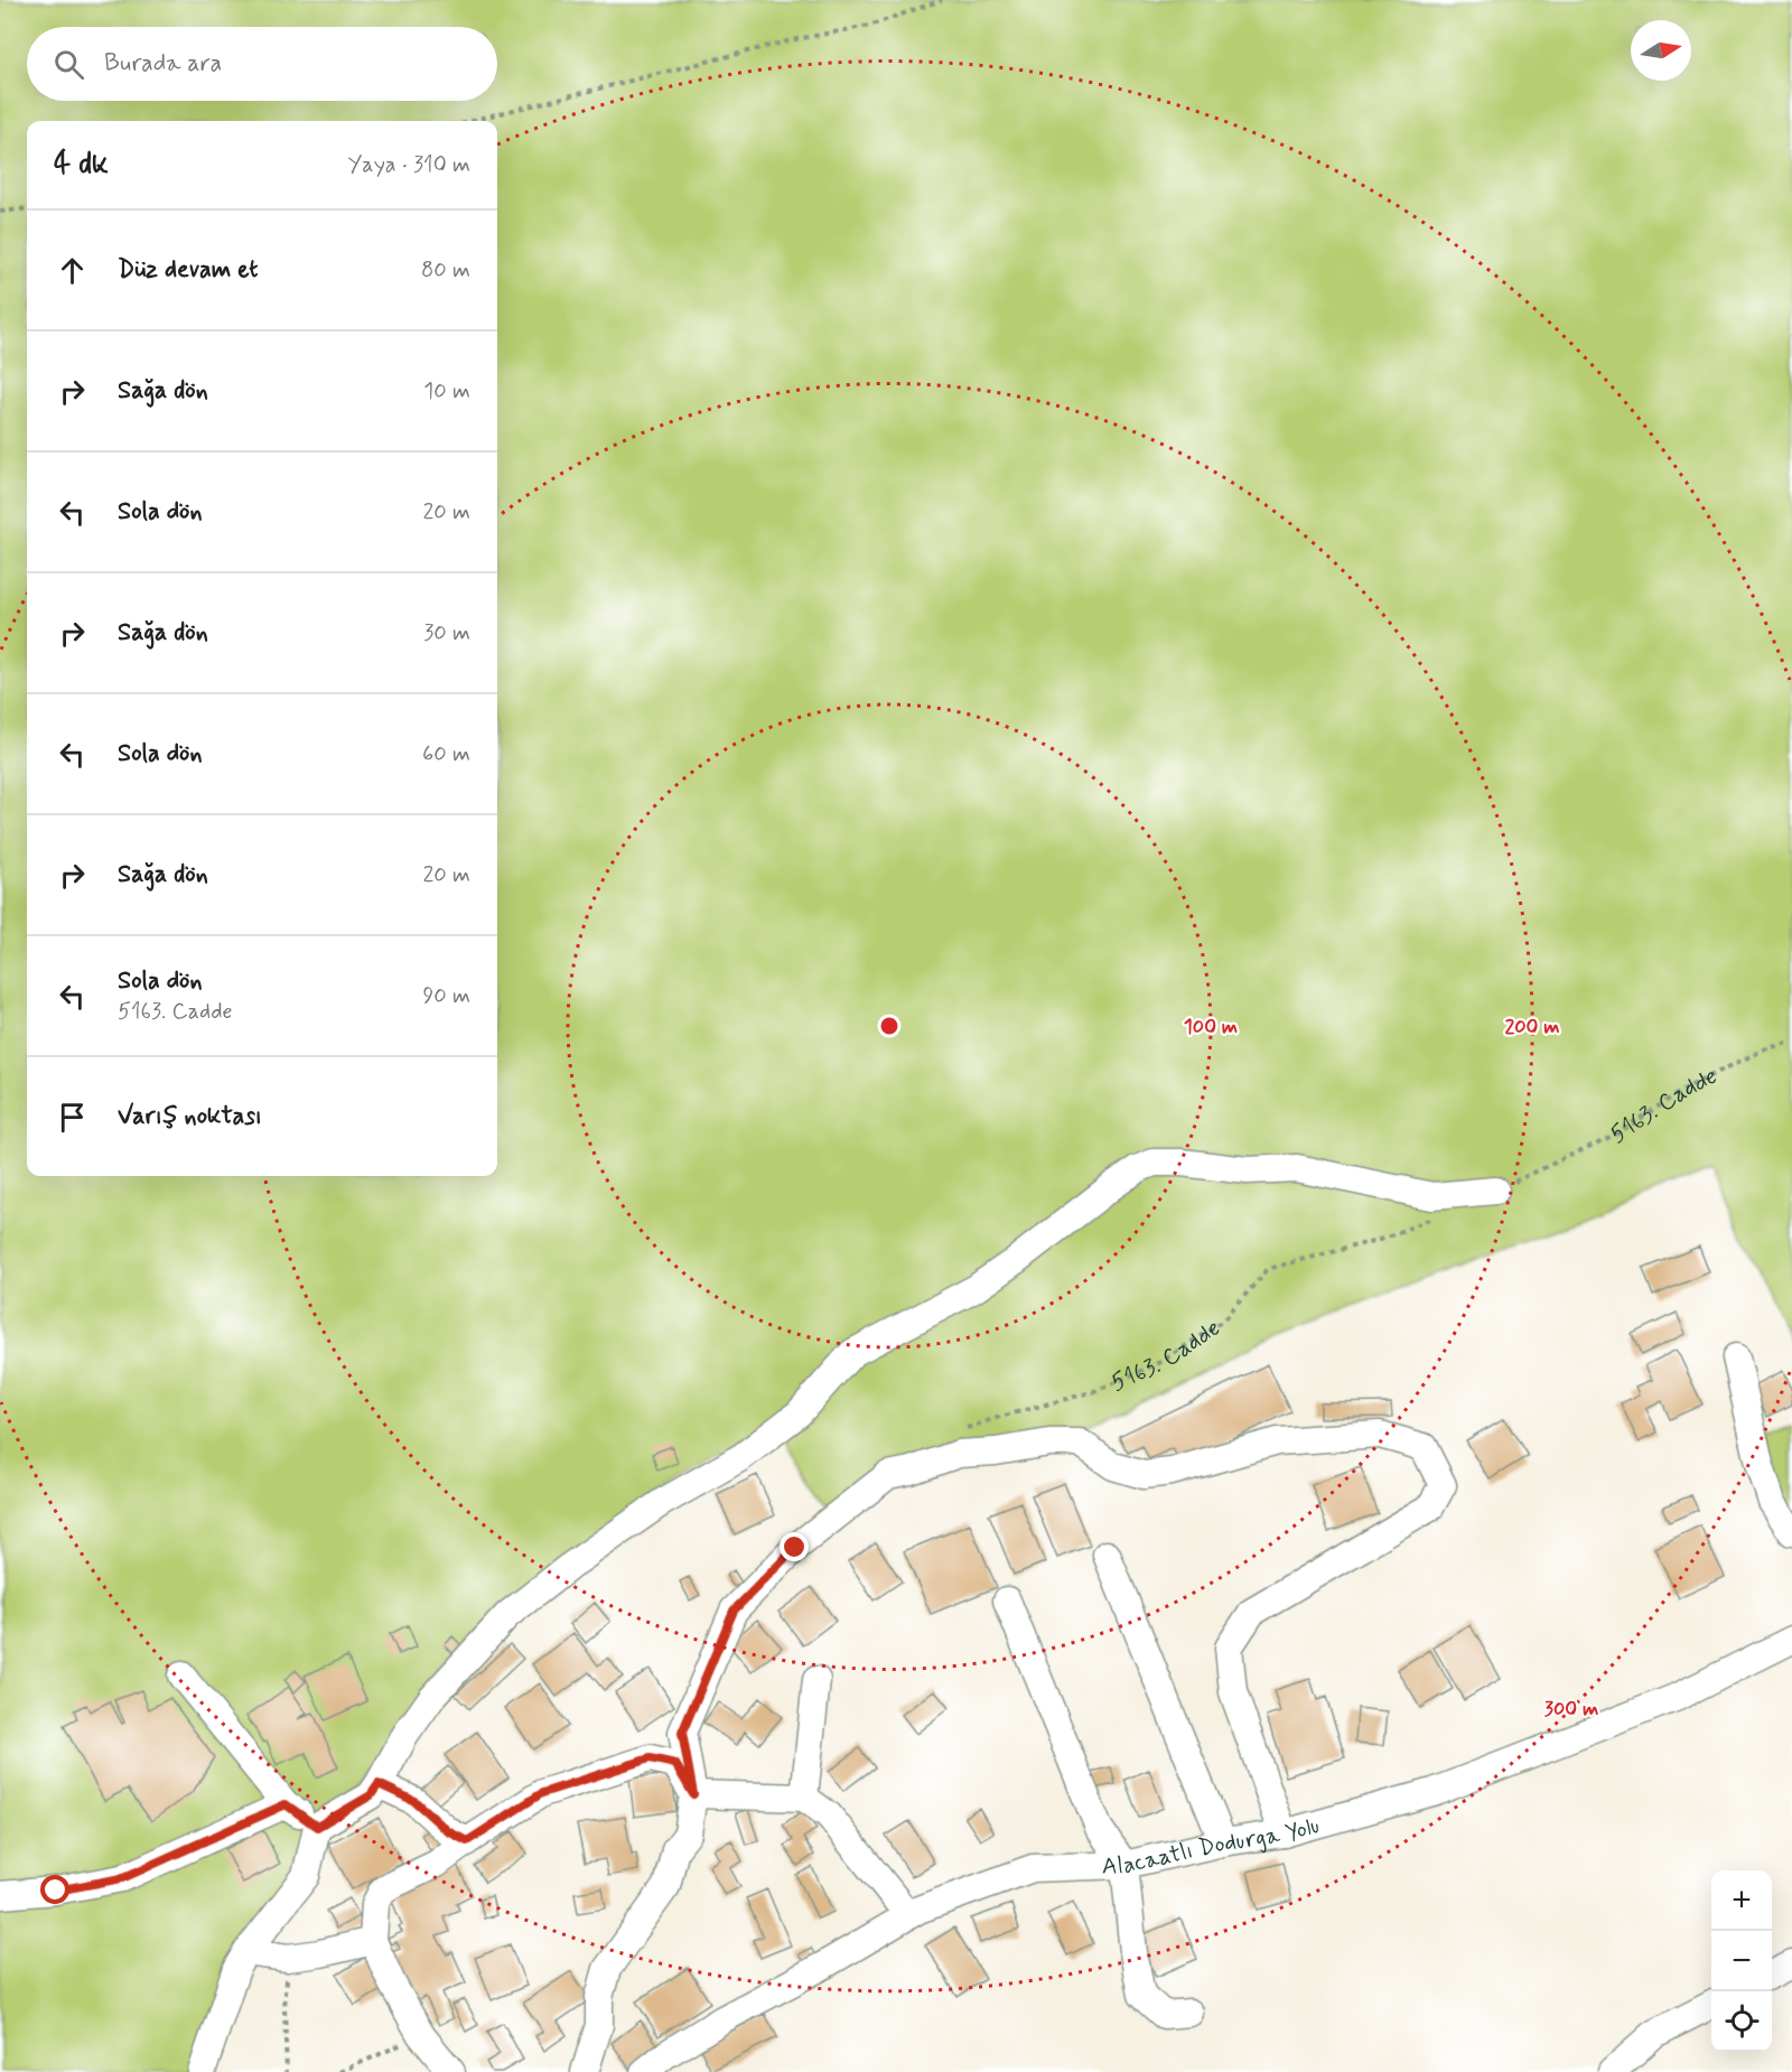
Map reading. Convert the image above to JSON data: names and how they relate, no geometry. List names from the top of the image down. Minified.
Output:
{"streets":{"street":["Alacaatlı Dodurga Yolu"],"path":["5163. Cadde"]},"north":"right","page":{"search":"Burada ara","heading":["4 dk","Yaya · 310 m"],"list":[["Düz devam et","80 m"],["Sağa dön","10 m"],["Sola dön","20 m"],["Sağa dön","30 m"],["Sola dön","60 m"],["Sağa dön","20 m"],["Sola dön","5163. Cadde","90 m"],"Varış noktası"],"map_buttons":["+","−"]},"rings":["100 m","200 m","300 m"]}
